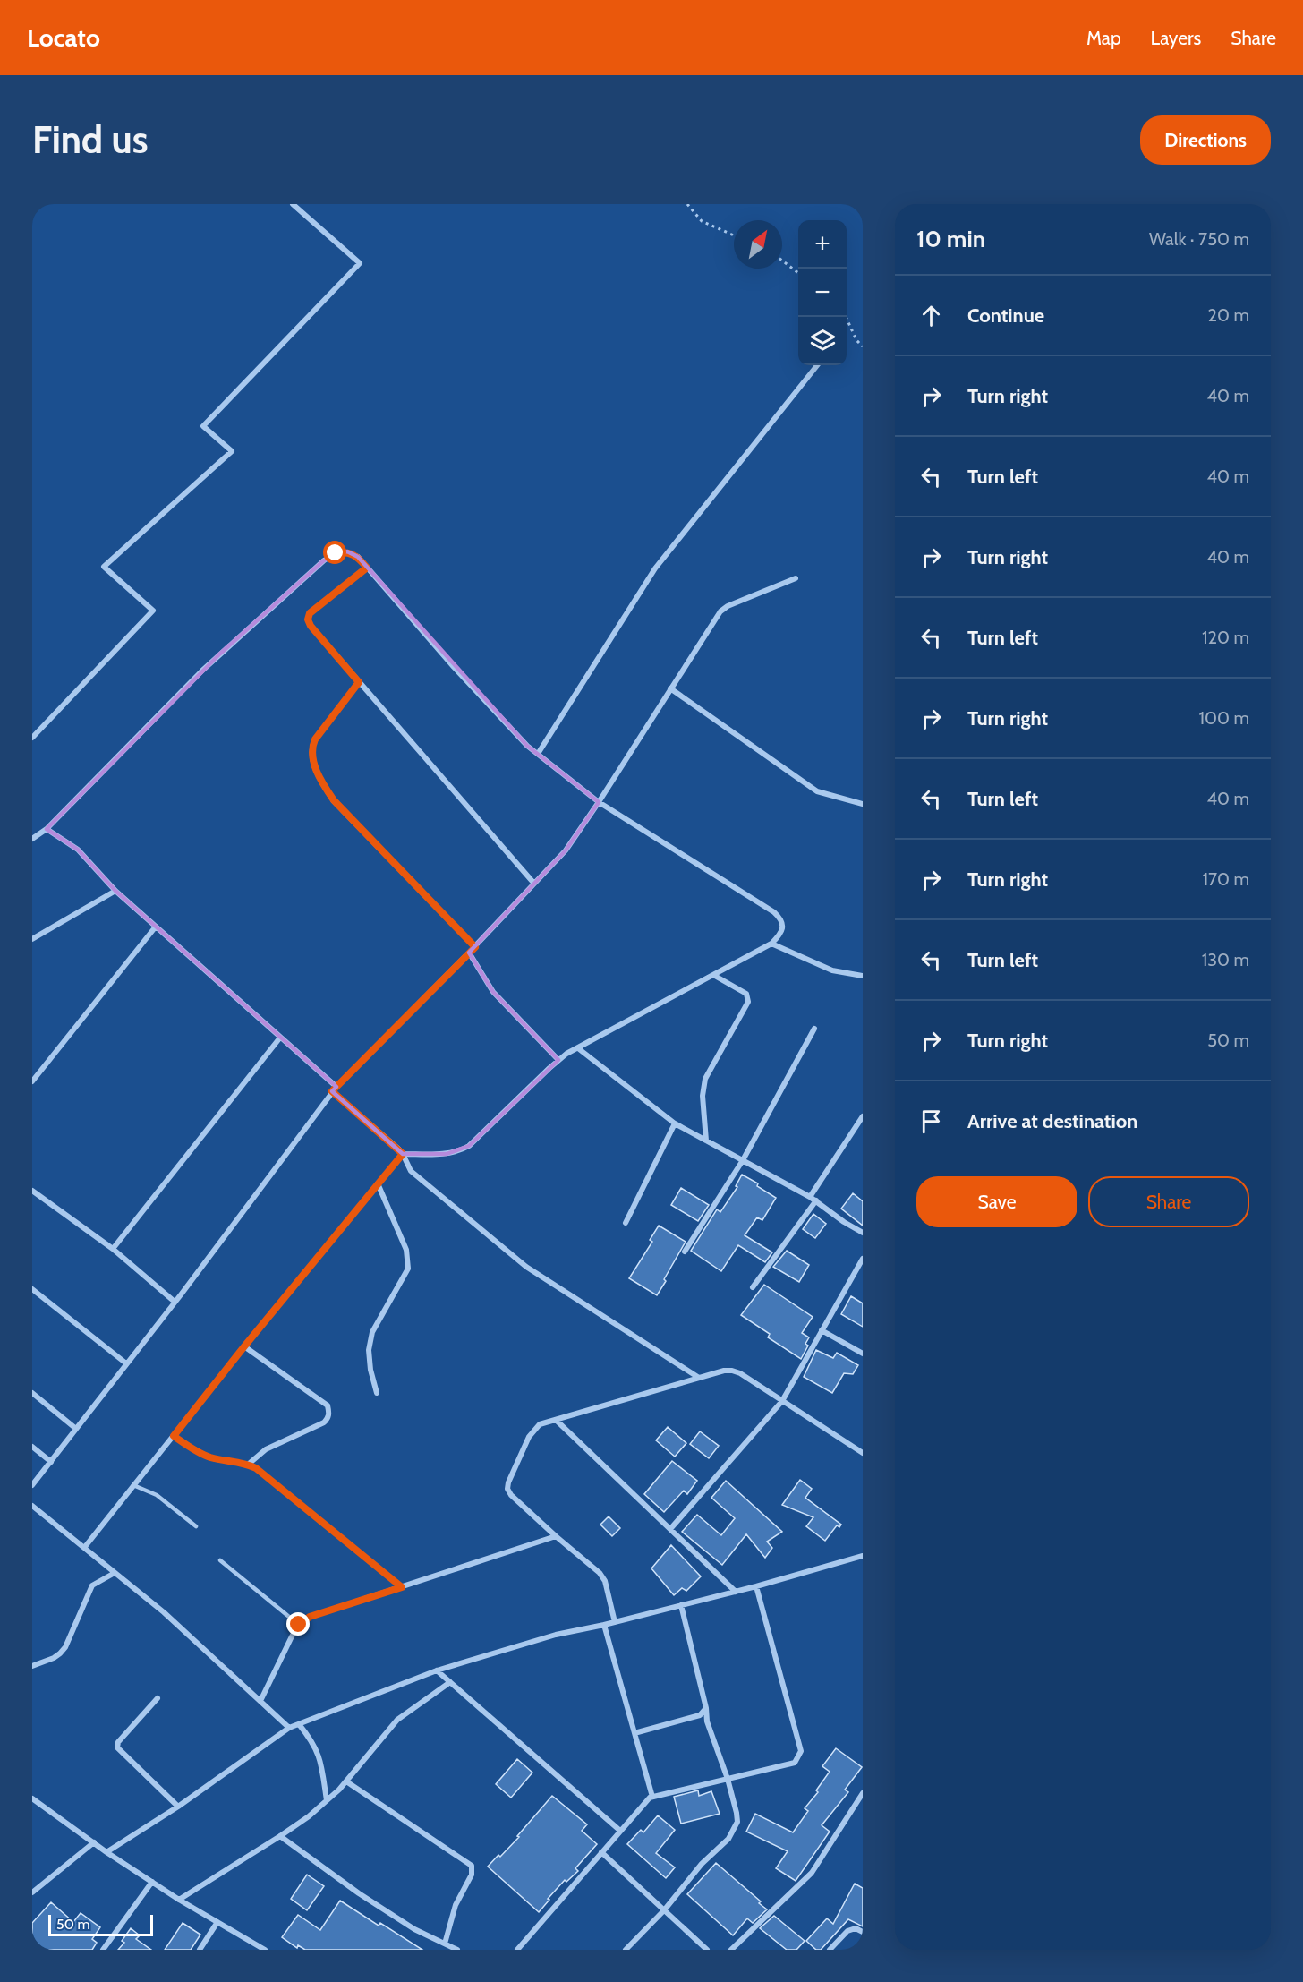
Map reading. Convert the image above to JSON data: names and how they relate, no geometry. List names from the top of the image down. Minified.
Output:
{"scale_bar":"50 m","north":"top right","page":{"header":"Locato","nav":["Map","Layers","Share"],"buttons":["Directions",["Save","Share"]],"title":"Find us","heading":["10 min","Walk · 750 m"],"map_buttons":["+","−"],"list":[["Continue","20 m"],["Turn right","40 m"],["Turn left","40 m"],["Turn right","40 m"],["Turn left","120 m"],["Turn right","100 m"],["Turn left","40 m"],["Turn right","170 m"],["Turn left","130 m"],["Turn right","50 m"],"Arrive at destination"],"scale":"50 m"}}
